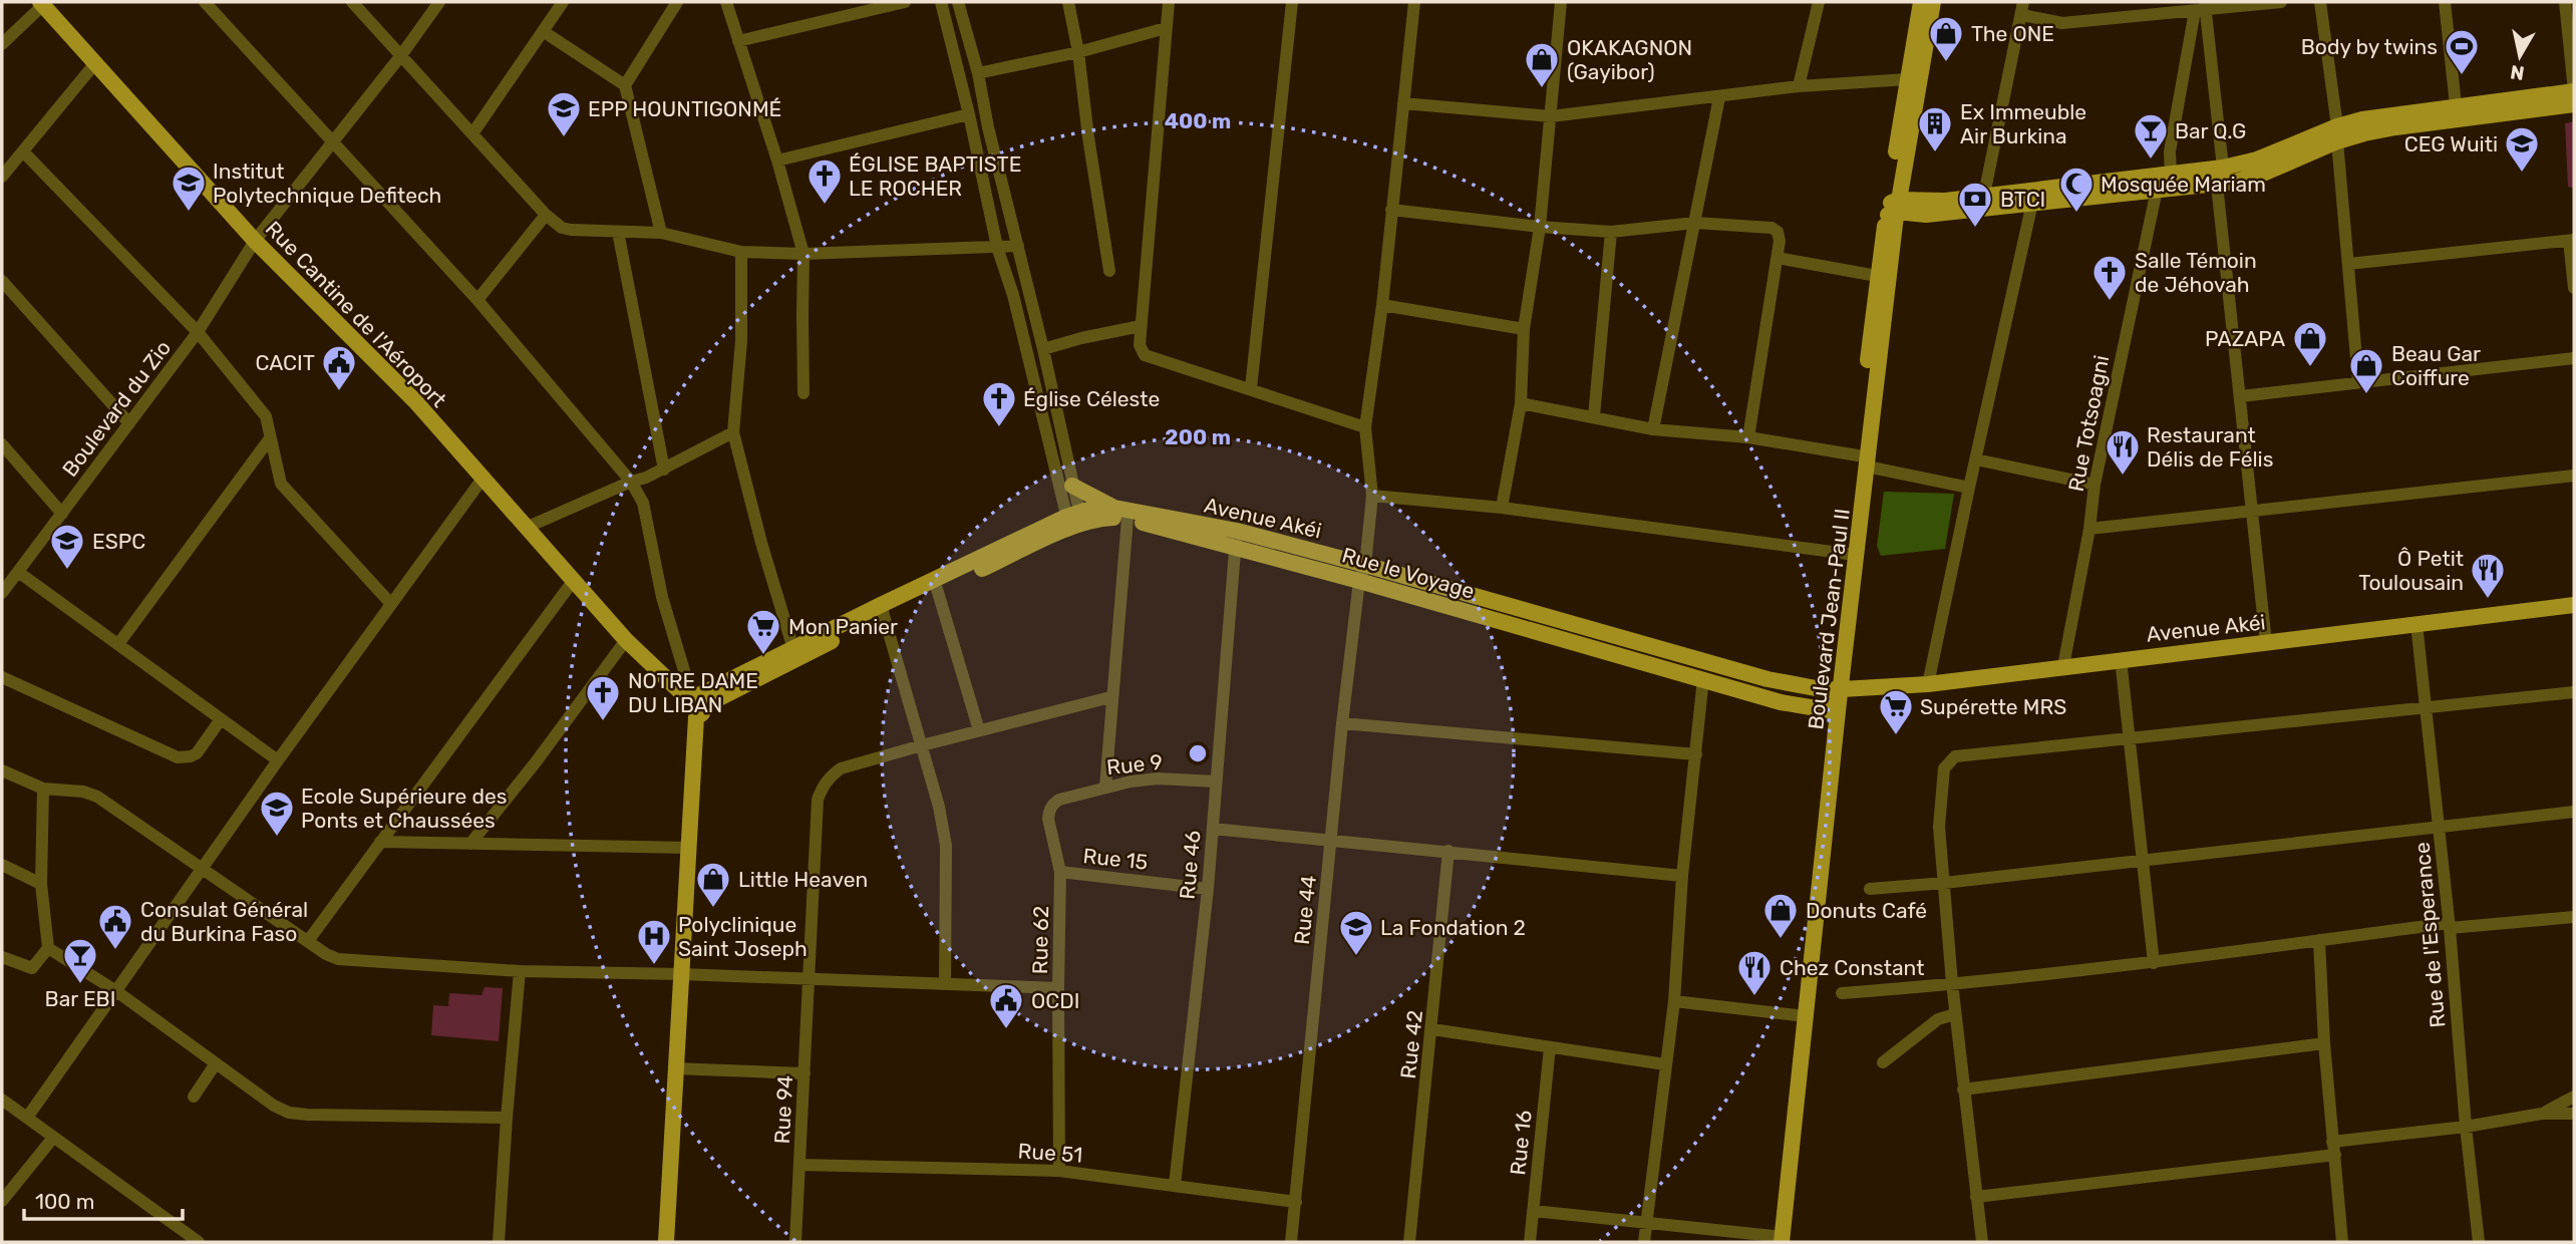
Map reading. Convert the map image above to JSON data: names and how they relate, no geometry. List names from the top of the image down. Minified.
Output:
{"streets":{"main road":["Rue Cantine de l'Aéroport","Avenue Akéi","Rue le Voyage","Boulevard Jean-Paul II"],"street":["Boulevard du Zio","Rue Totsoagni","Rue 9","Rue 15","Rue 46","Rue 44","Rue de l'Esperance","Rue 62","Rue 42","Rue 94","Rue 16","Rue 51"]},"crossings":[["Rue Cantine de l'Aéroport","Boulevard du Zio"],["Rue Cantine de l'Aéroport","Rue le Voyage"],["Rue Totsoagni","Avenue Akéi"],["Avenue Akéi","Rue le Voyage"],["Avenue Akéi","Boulevard Jean-Paul II"],["Avenue Akéi","Rue 46"],["Avenue Akéi","Rue 44"],["Avenue Akéi","Rue de l'Esperance"],["Rue le Voyage","Boulevard Jean-Paul II"],["Rue le Voyage","Rue 46"],["Rue le Voyage","Rue 44"],["Rue 9","Rue 46"],["Rue 9","Rue 62"],["Rue 15","Rue 46"],["Rue 15","Rue 62"],["Rue 46","Rue 51"],["Rue 44","Rue 51"],["Rue 62","Rue 51"],["Rue 94","Rue 51"]],"places":{"shop":["The ONE","OKAKAGNON (Gayibor)","PAZAPA","Beau Gar Coiffure","Little Heaven","Donuts Café"],"sports":["Body by twins"],"school or university":["EPP HOUNTIGONMÉ","CEG Wuiti","Institut Polytechnique Defitech","ESPC","Ecole Supérieure des Ponts et Chaussées","La Fondation 2"],"building":["Ex Immeuble Air Burkina"],"bar":["Bar Q.G","Bar EBI"],"church":["ÉGLISE BAPTISTE LE ROCHER","Salle Témoin de Jéhovah","Église Céleste","NOTRE DAME DU LIBAN"],"mosque":["Mosquée Mariam"],"bank":["BTCI"],"public building":["CACIT","Consulat Général du Burkina Faso","OCDI"],"restaurant":["Restaurant Délis de Félis","Ô Petit Toulousain","Chez Constant"],"supermarket":["Mon Panier","Supérette MRS"],"hospital":["Polyclinique Saint Joseph"]},"scale_bar":"100 m","north":"bottom","rings":["400 m","200 m"]}
